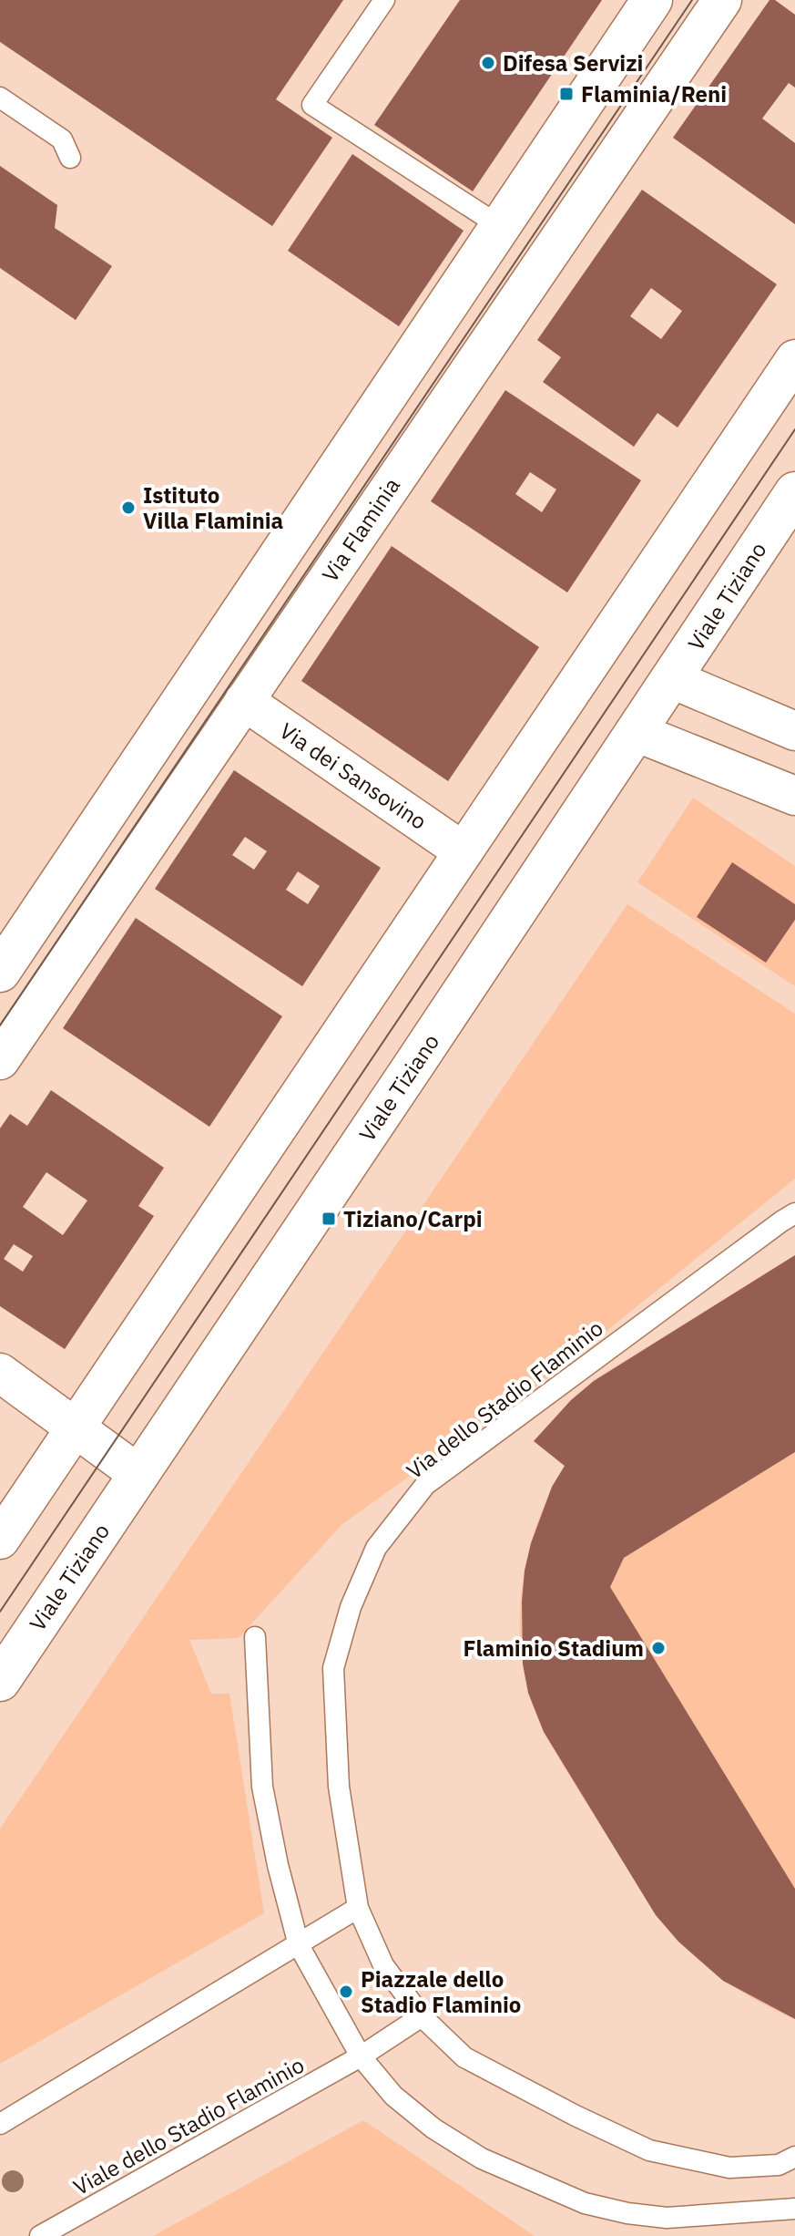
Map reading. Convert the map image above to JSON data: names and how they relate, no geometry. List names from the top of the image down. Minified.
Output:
{"streets":{"street":["Via Flaminia","Viale Tiziano","Via dei Sansovino"],"lane":["Via dello Stadio Flaminio","Viale dello Stadio Flaminio"]},"crossings":[["Via Flaminia","Via dei Sansovino"]],"places":{"other":["Difesa Servizi","Istituto Villa Flaminia","Flaminio Stadium","Piazzale dello Stadio Flaminio"],"transit":["Flaminia/Reni","Tiziano/Carpi"]}}
